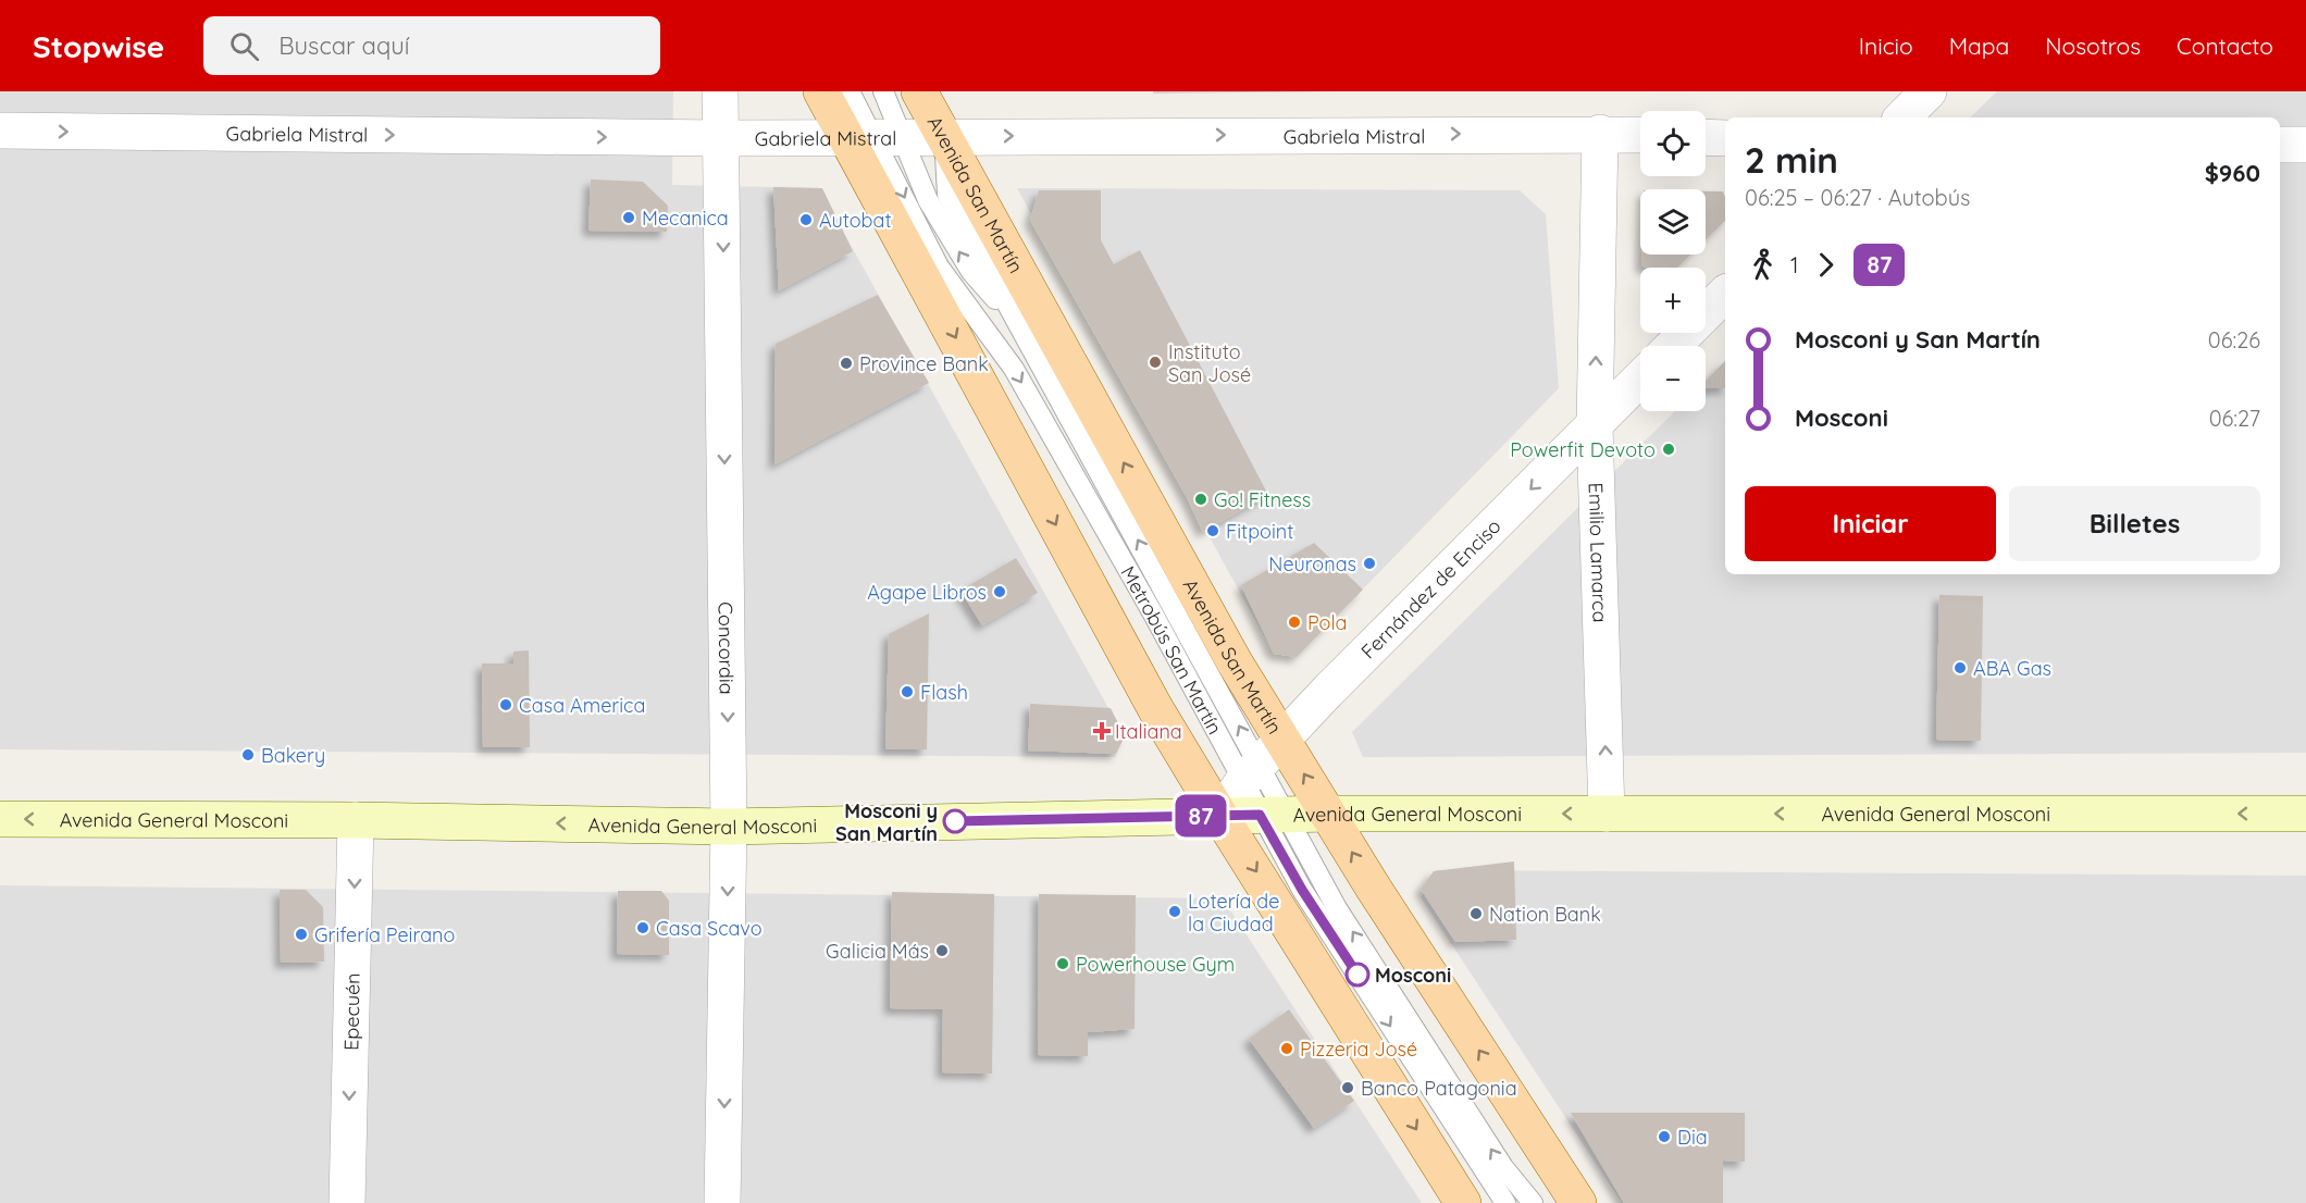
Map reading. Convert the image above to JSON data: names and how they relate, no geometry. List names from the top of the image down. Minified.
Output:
{"streets":{"main road":["Avenida San Martín","Avenida General Mosconi"],"street":["Gabriela Mistral","Emilio Lamarca","Fernández de Enciso","Concordia","Epecuén"],"lane":["Metrobús San Martín"]},"crossings":[["Gabriela Mistral","Avenida San Martín"],["Gabriela Mistral","Emilio Lamarca"],["Gabriela Mistral","Concordia"],["Gabriela Mistral","Metrobús San Martín"],["Avenida San Martín","Fernández de Enciso"],["Avenida San Martín","Metrobús San Martín"],["Avenida San Martín","Avenida General Mosconi"],["Emilio Lamarca","Fernández de Enciso"],["Emilio Lamarca","Avenida General Mosconi"],["Fernández de Enciso","Metrobús San Martín"],["Fernández de Enciso","Avenida General Mosconi"],["Concordia","Avenida General Mosconi"],["Metrobús San Martín","Avenida General Mosconi"],["Avenida General Mosconi","Epecuén"]],"one_way":["Gabriela Mistral","Emilio Lamarca","Fernández de Enciso","Concordia","Avenida General Mosconi","Epecuén"],"places":{"other":["Mecanica","Autobat","Instituto San José","Province Bank","Powerfit Devoto","Go! Fitness","Fitpoint","Neuronas","Agape Libros","Pola","ABA Gas","Flash","Casa America","Bakery","Mosconi y San Martín","Lotería de la Ciudad","Nation Bank","Casa Scavo","Grifería Peirano","Galicia Más","Powerhouse Gym","Mosconi","Pizzeria José","Banco Patagonia","Dia"],"health":["Italiana"]},"lines":["bus line 87"],"page":{"header":"Stopwise","search":"Buscar aquí","nav":["Inicio","Mapa","Nosotros","Contacto"],"on_map":"87","map_buttons":["+","−"],"heading":["2 min","06:25 – 06:27 · Autobús","$960"],"legs":["1","87"],"list":[{"name":"Mosconi y San Martín","value":"06:26"},{"name":"Mosconi","value":"06:27"}],"buttons":["Iniciar","Billetes"]}}
